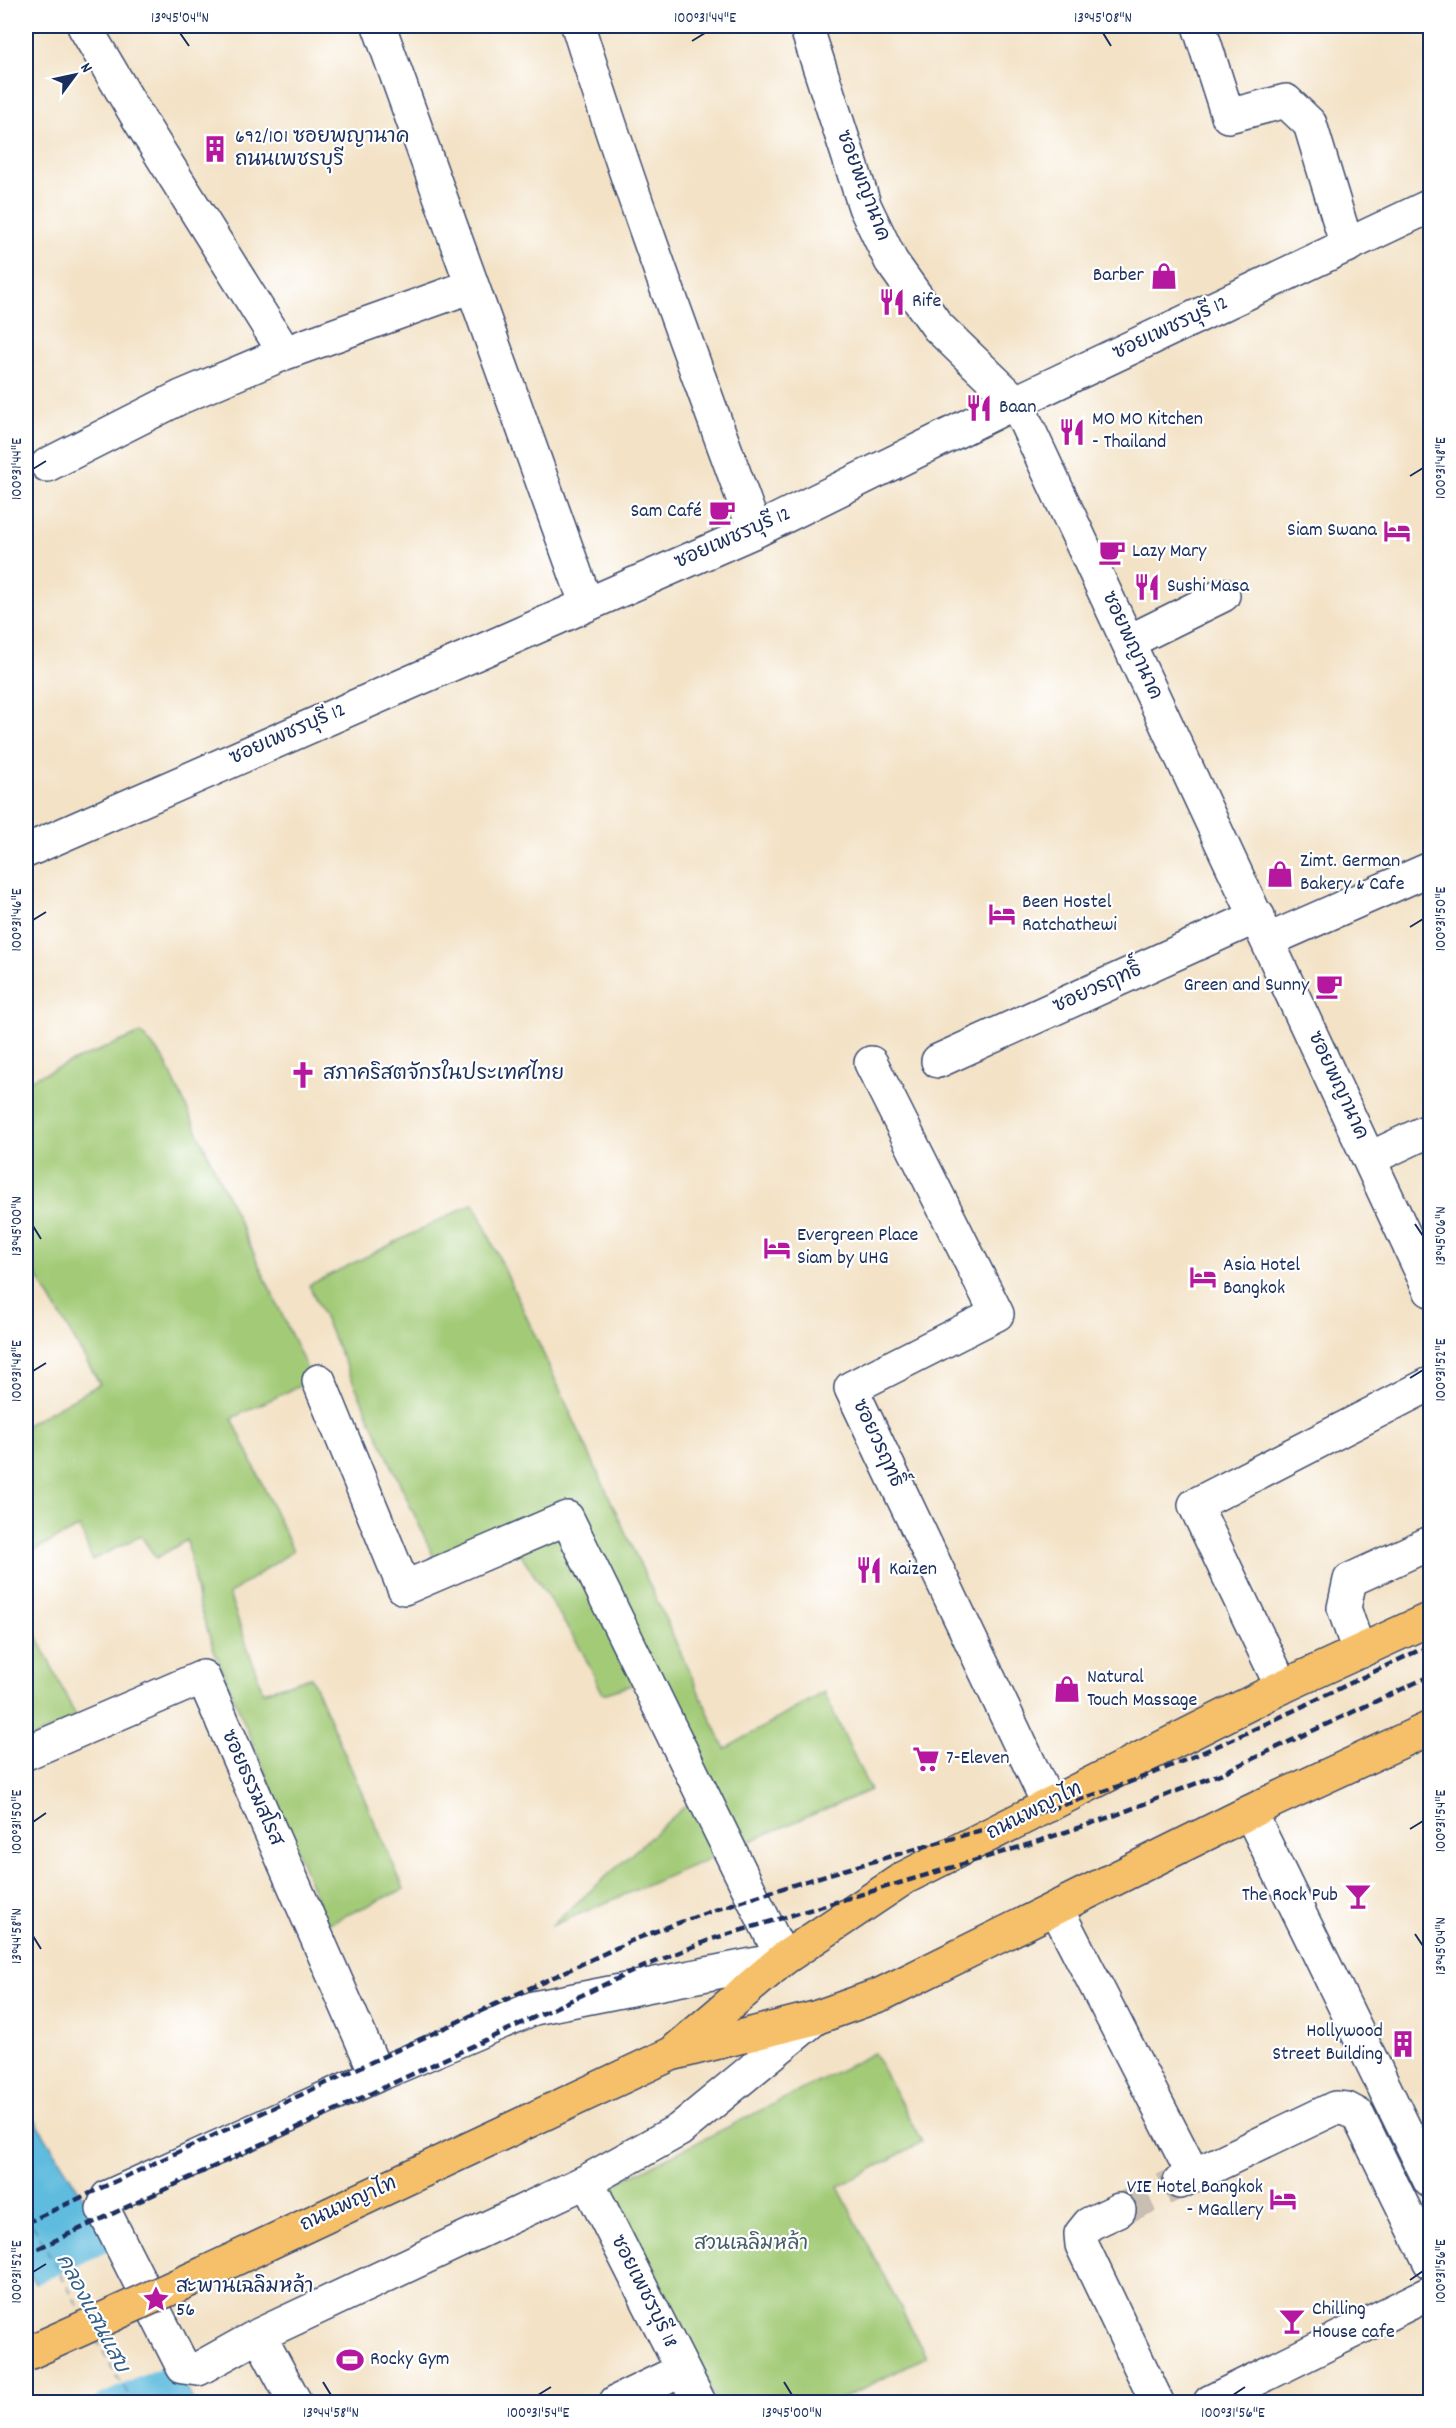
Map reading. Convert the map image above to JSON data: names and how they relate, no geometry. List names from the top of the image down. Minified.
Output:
{"streets":{"main road":["ถนนพญาไท"],"street":["ซอยพญานาค","ซอยเพชรบุรี 12","ซอยวรฤทธิ์","ซอยธรรมสโรส","ซอยเพชรบุรี 18"]},"crossings":[["ซอยพญานาค","ซอยเพชรบุรี 12"],["ซอยพญานาค","ซอยวรฤทธิ์"],["ซอยวรฤทธิ์","ถนนพญาไท"]],"water":["คลองแสนแสบ"],"parks":["สวนเฉลิมหล้า"],"places":{"building":["692/101 ซอยพญานาค ถนนเพชรบุรี","Hollywood Street Building"],"shop":["Barber","Zimt. German Bakery & Cafe","Natural Touch Massage"],"restaurant":["Rife","Baan","MO MO Kitchen - Thailand","Sushi Masa","Kaizen"],"cafe":["Sam Café","Lazy Mary","Green and Sunny"],"hotel":["Siam Swana","Been Hostel Ratchathewi","Evergreen Place Siam by UHG","Asia Hotel Bangkok","VIE Hotel Bangkok - MGallery"],"church":["สภาคริสตจักรในประเทศไทย"],"supermarket":["7-Eleven"],"bar":["The Rock Pub","Chilling House cafe"],"place":["สะพานเฉลิมหล้า 56"],"sports":["Rocky Gym"]},"north":"top right","coordinates":["13°45'04\"N","100°31'44\"E","13°45'08\"N","100°31'48\"E","100°31'50\"E","100°31'46\"E","13°45'00\"N","13°45'06\"N","100°31'52\"E","100°31'54\"E","13°44'58\"N","100°31'56\"E"]}
